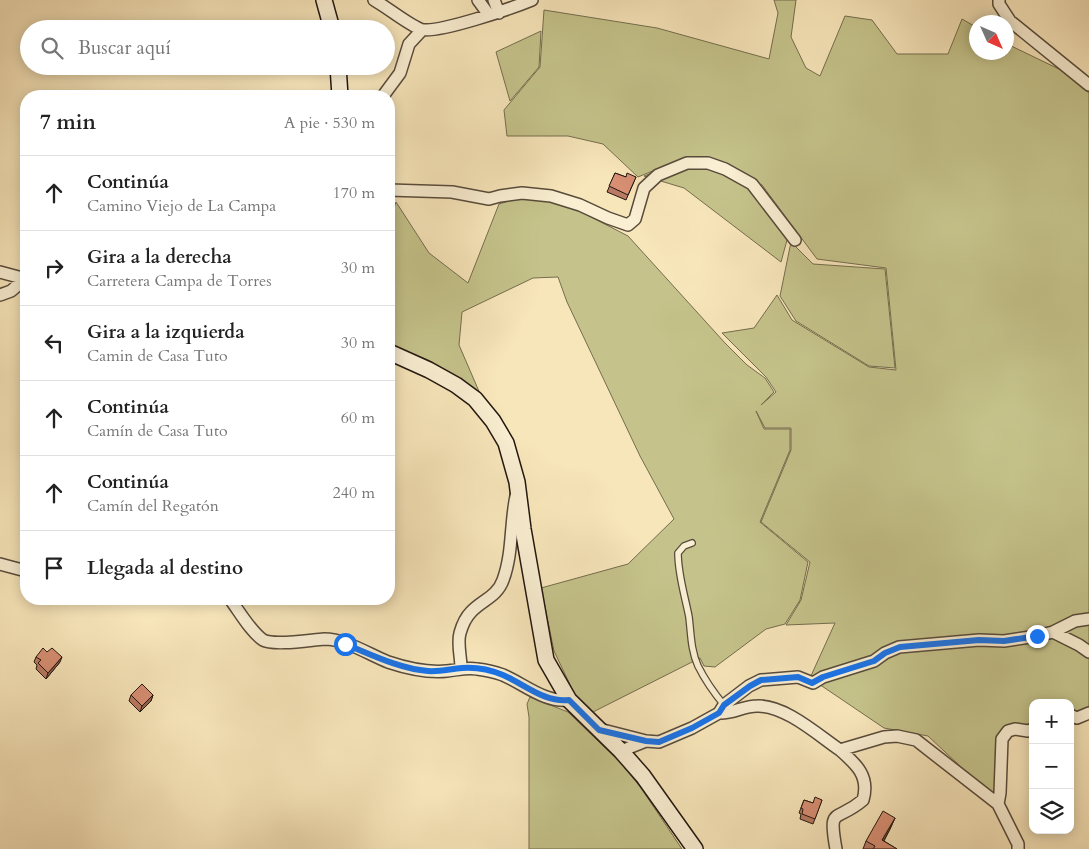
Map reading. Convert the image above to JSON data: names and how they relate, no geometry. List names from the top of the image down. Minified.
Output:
{"north":"bottom right","page":{"search":"Buscar aquí","heading":["7 min","A pie · 530 m"],"list":[["Continúa","Camino Viejo de La Campa","170 m"],["Gira a la derecha","Carretera Campa de Torres","30 m"],["Gira a la izquierda","Camin de Casa Tuto","30 m"],["Continúa","Camín de Casa Tuto","60 m"],["Continúa","Camín del Regatón","240 m"],"Llegada al destino"],"map_buttons":["+","−"]}}
